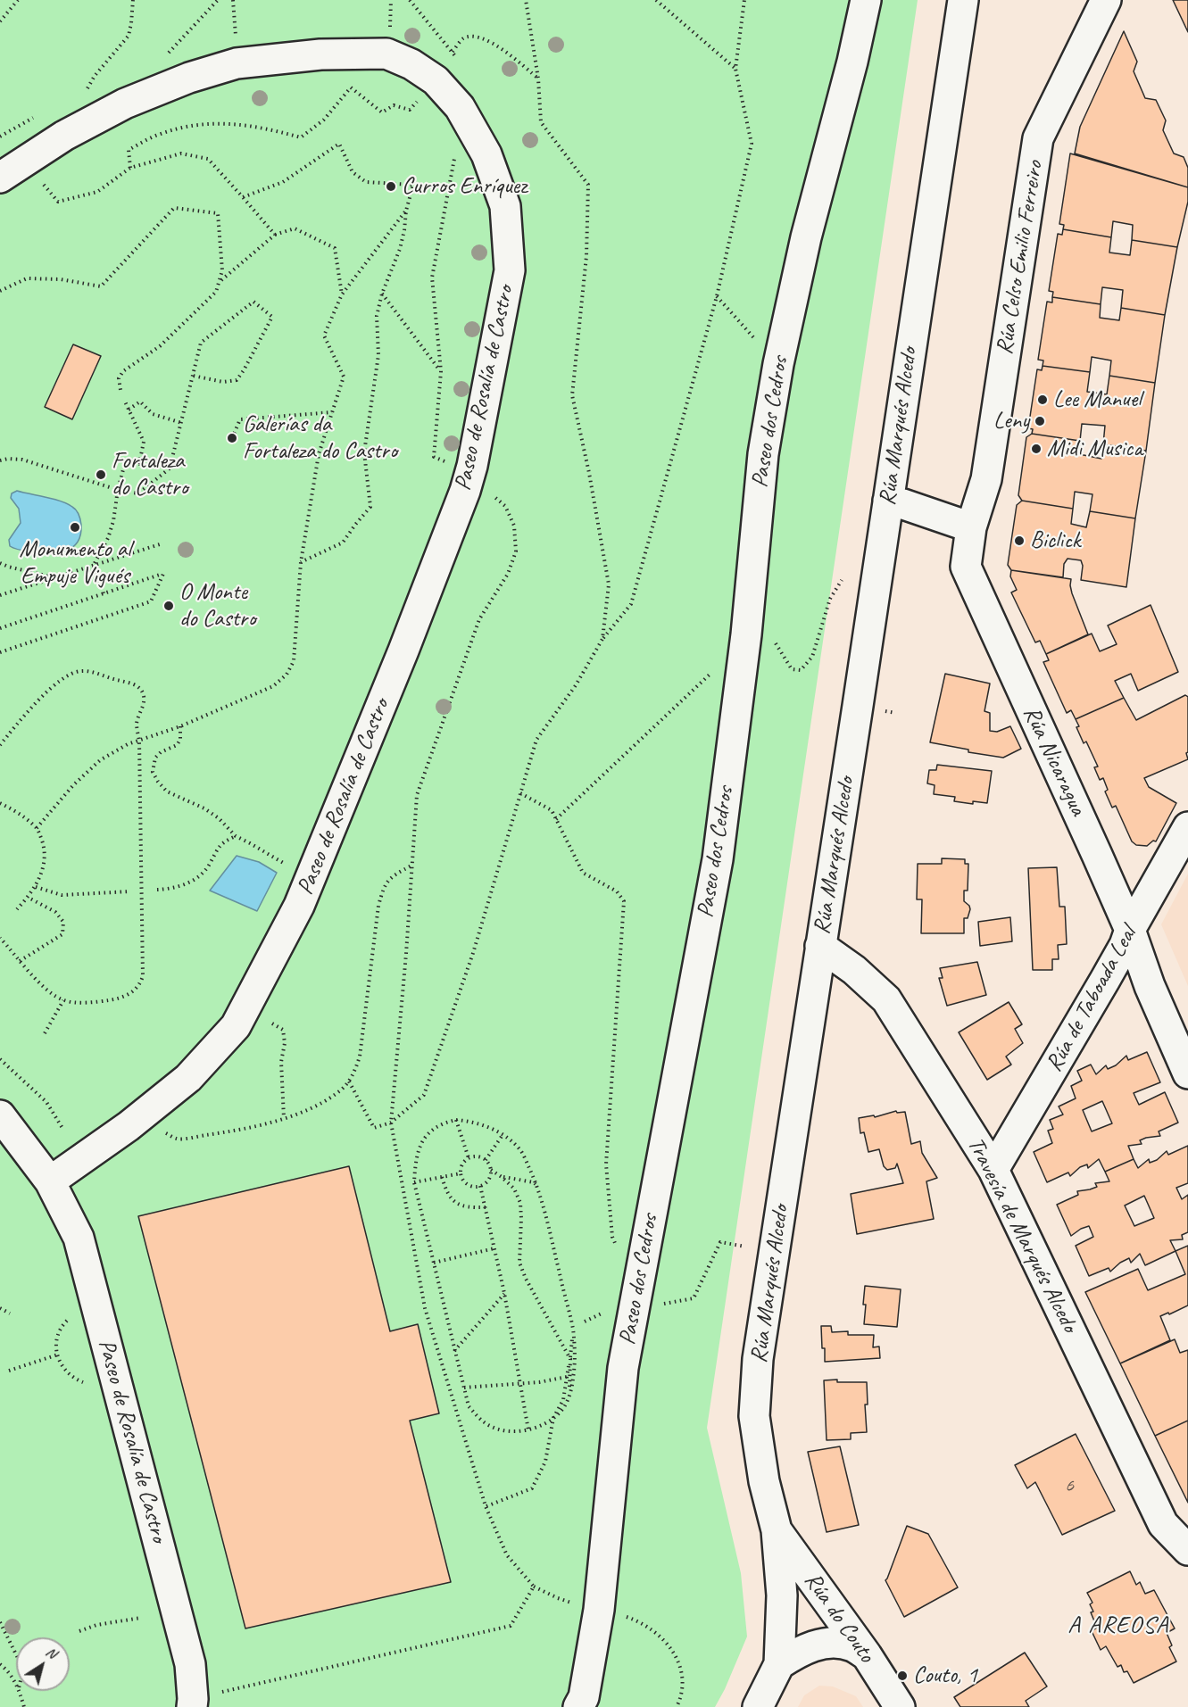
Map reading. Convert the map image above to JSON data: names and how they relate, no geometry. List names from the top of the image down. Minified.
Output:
{"streets":{"street":["Rúa Celso Emilio Ferreiro","Paseo de Rosalía de Castro","Paseo dos Cedros","Rúa Marqués Alcedo","Rúa Nicaragua","Rúa de Taboada Leal","Travesía de Marqués Alcedo","Rúa do Couto"]},"crossings":[["Rúa Celso Emilio Ferreiro","Rúa Nicaragua"],["Rúa Marqués Alcedo","Travesía de Marqués Alcedo"],["Rúa Marqués Alcedo","Rúa do Couto"],["Rúa Nicaragua","Rúa de Taboada Leal"],["Rúa de Taboada Leal","Travesía de Marqués Alcedo"]],"districts":["A AREOSA"],"places":["Curros Enríquez","Lee Manuel","Leny","Galerías da Fortaleza do Castro","Midi Musica","Fortaleza do Castro","Monumento al Empuje Vigués","Biclick","O Monte do Castro","Couto, 1"],"house_numbers":["6"],"north":"top right"}
